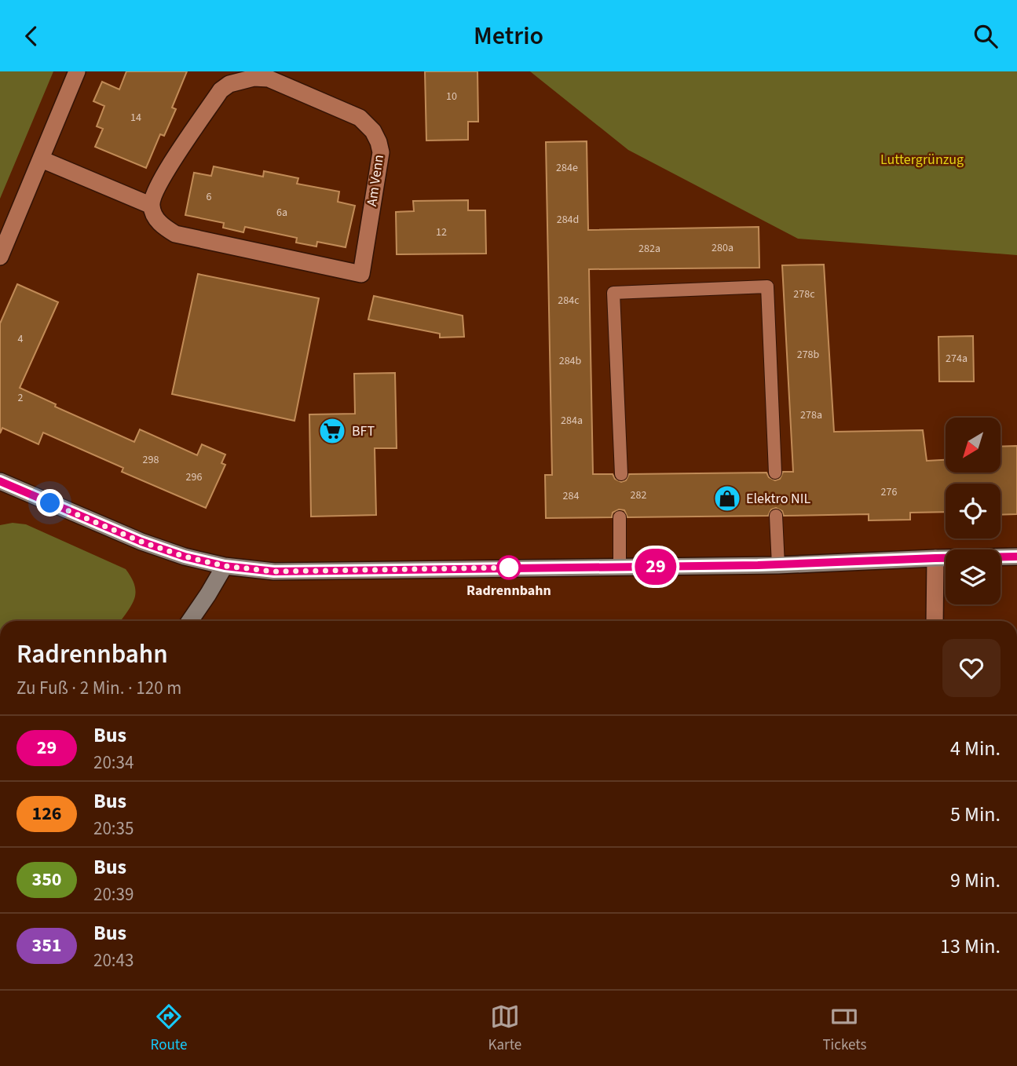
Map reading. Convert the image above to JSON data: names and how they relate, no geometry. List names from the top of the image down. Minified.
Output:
{"streets":{"street":["Am Venn"]},"parks":["Luttergrünzug"],"places":{"supermarket":["BFT"],"shop":["Elektro NIL"],"other":["Radrennbahn"]},"lines":["bus line 29"],"house_numbers":["10","14","284e","6","6a","284d","12","280a","282a","278c","284c","4","278b","274a","284b","2","278a","284a","298","296","276","282","284"],"north":"bottom left","page":{"header":"Metrio","on_map":"29","heading":["Radrennbahn","Zu Fuß · 2 Min. · 120 m"],"list":[{"mark":"29","name":"Bus","note":"20:34","value":"4 Min."},{"mark":"126","name":"Bus","note":"20:35","value":"5 Min."},{"mark":"350","name":"Bus","note":"20:39","value":"9 Min."},{"mark":"351","name":"Bus","note":"20:43","value":"13 Min."}],"tabs":["Route","Karte","Tickets"]}}
